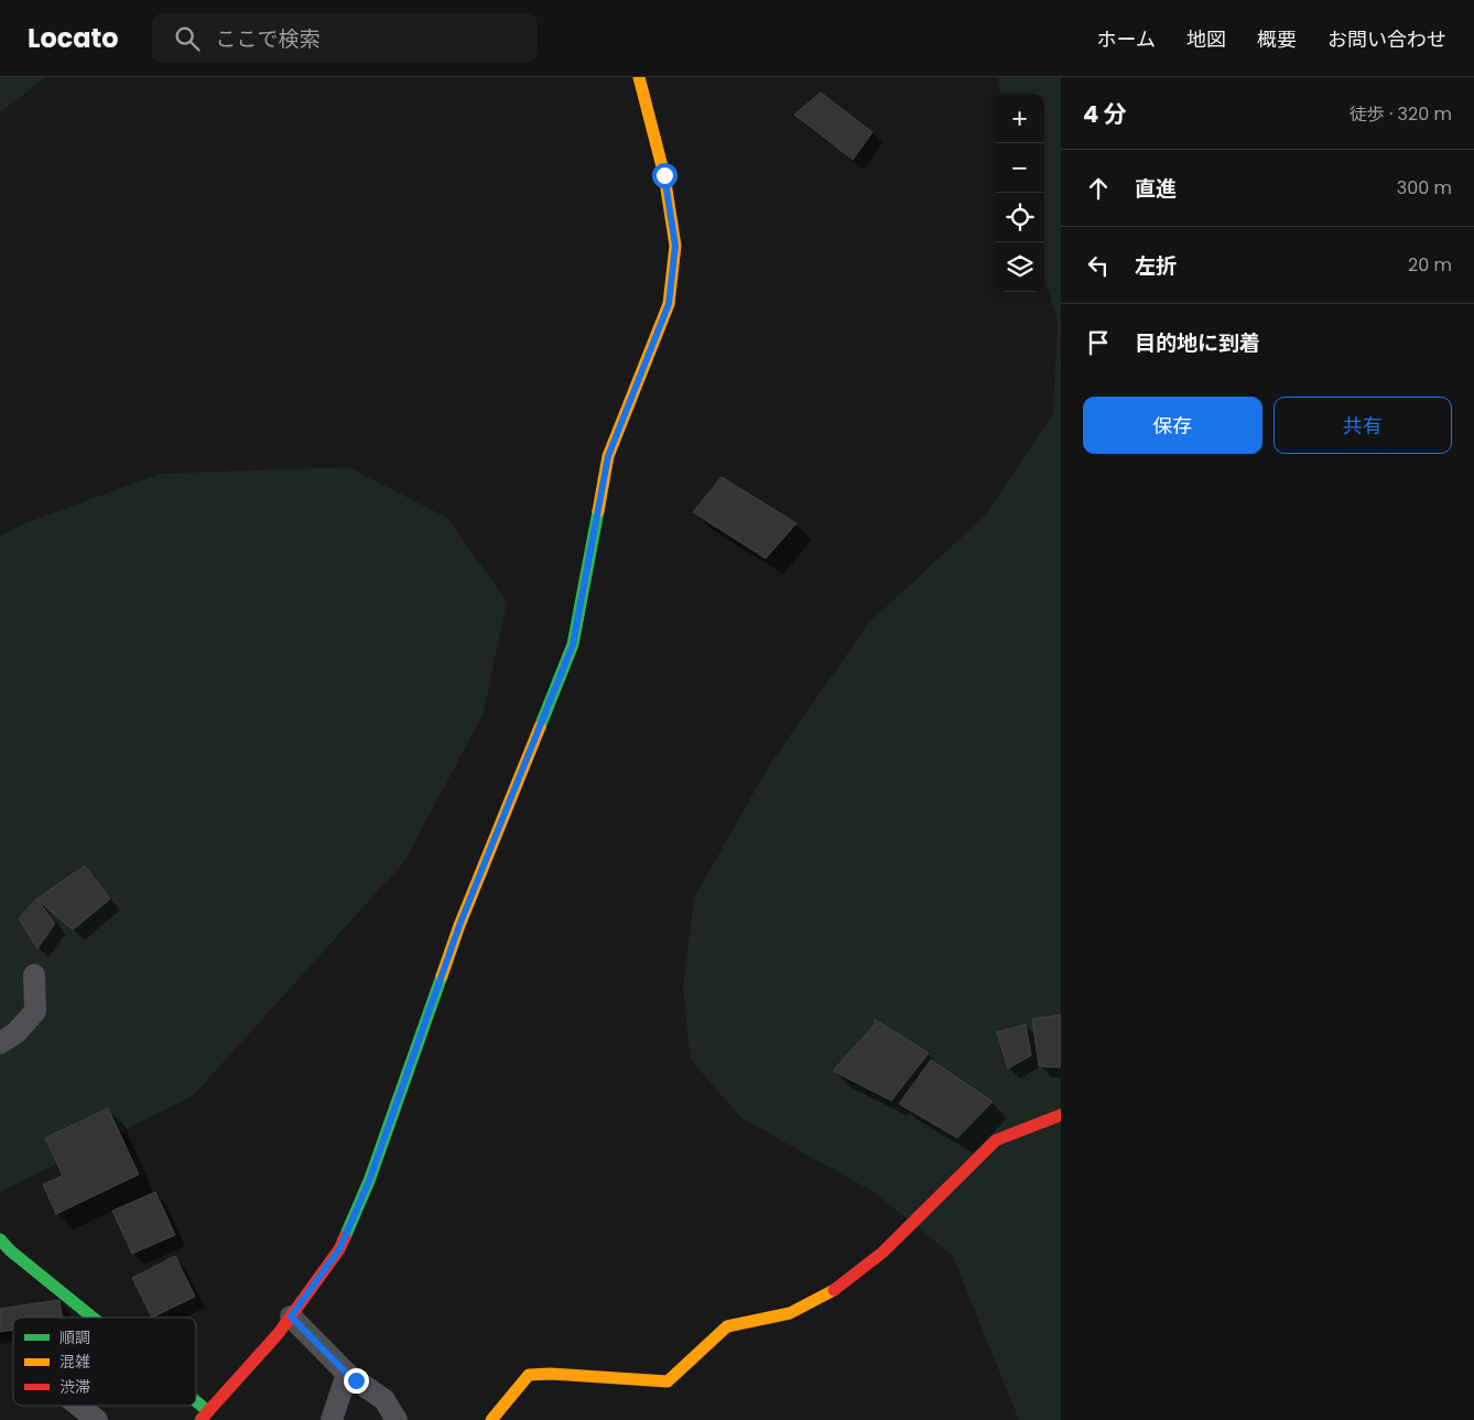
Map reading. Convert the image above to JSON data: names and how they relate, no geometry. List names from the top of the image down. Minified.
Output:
{"legend":["順調","混雑","渋滞"],"page":{"header":"Locato","search":"ここで検索","nav":["ホーム","地図","概要","お問い合わせ"],"heading":["4 分","徒歩 · 320 m"],"map_buttons":["+","−"],"list":[["直進","300 m"],["左折","20 m"],"目的地に到着"],"buttons":["保存","共有"]}}
